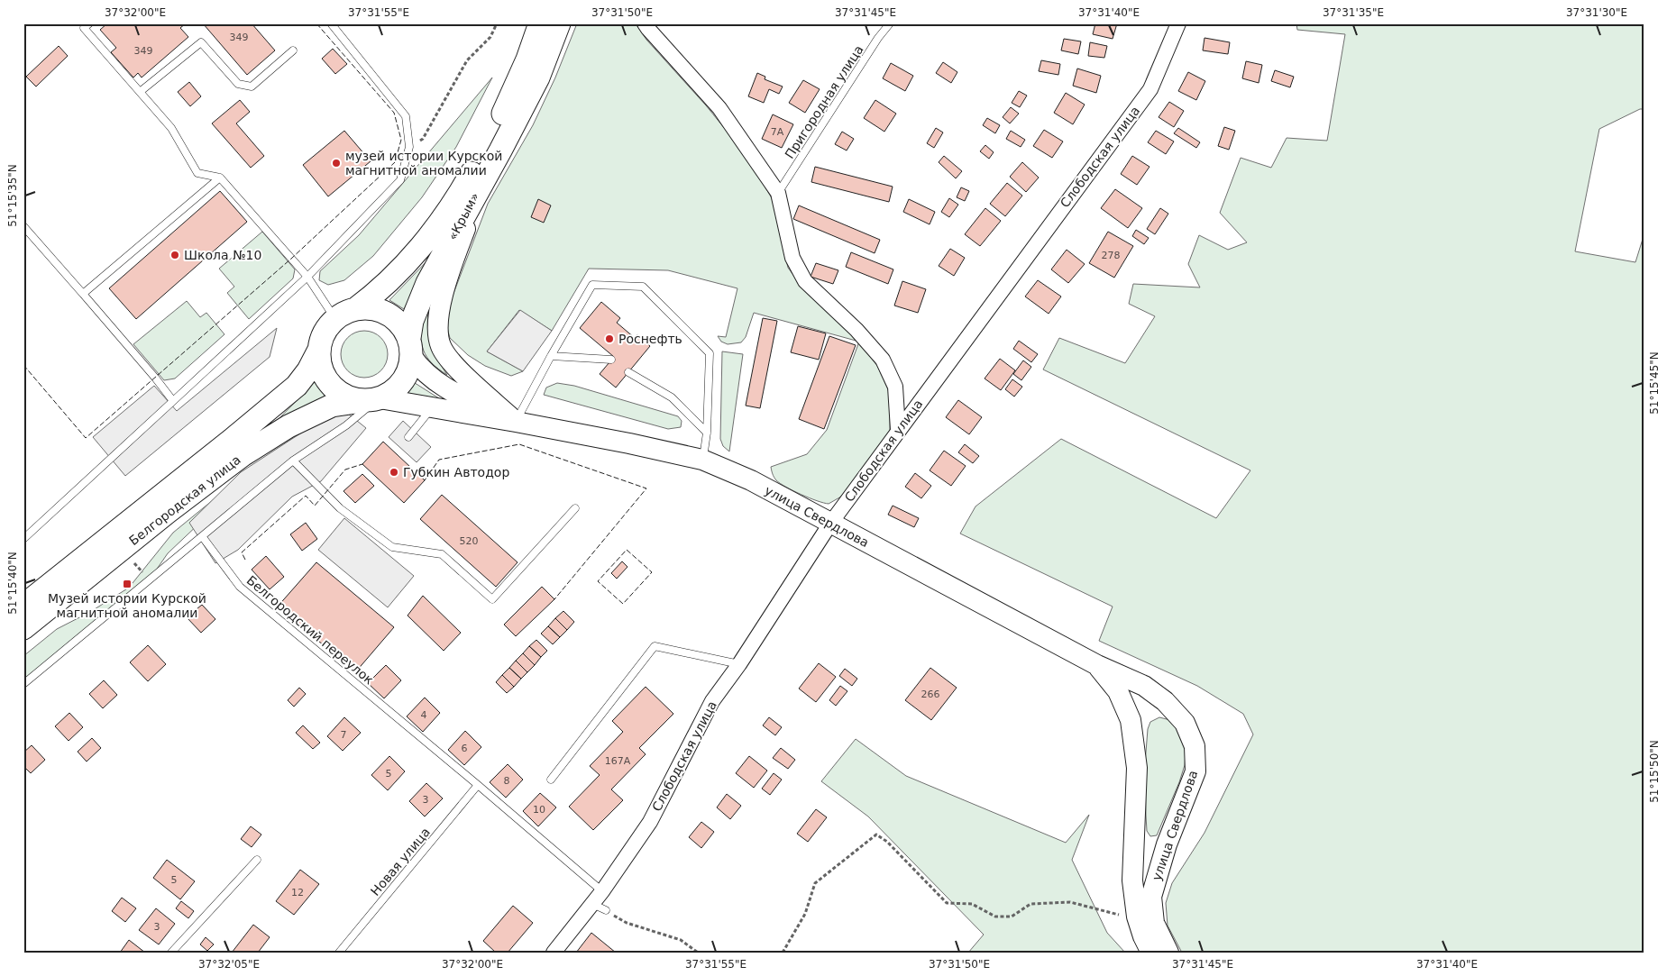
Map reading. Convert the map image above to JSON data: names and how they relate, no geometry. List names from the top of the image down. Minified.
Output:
{"streets":{"main road":["«Крым»","Белгородская улица","улица Свердлова"],"street":["Слободская улица"],"lane":["Пригородная улица","Белгородский переулок","Новая улица"]},"crossings":[["Слободская улица","улица Свердлова"],["Слободская улица","Белгородский переулок"],["«Крым»","Белгородская улица"],["Белгородский переулок","Новая улица"]],"places":{"other":["музей истории Курской магнитной аномалии","Школа №10","Роснефть","Губкин Автодор"],"transit":["Музей истории Курской магнитной аномалии"]},"house_numbers":["349","349","7А","278","520","266","4","7","6","167А","5","8","3","10","5","12","3"],"coordinates":["37°32'00\"E","37°31'55\"E","37°31'50\"E","37°31'45\"E","37°31'40\"E","37°31'35\"E","37°31'30\"E","51°15'35\"N","51°15'45\"N","51°15'40\"N","51°15'50\"N","37°32'05\"E"]}
